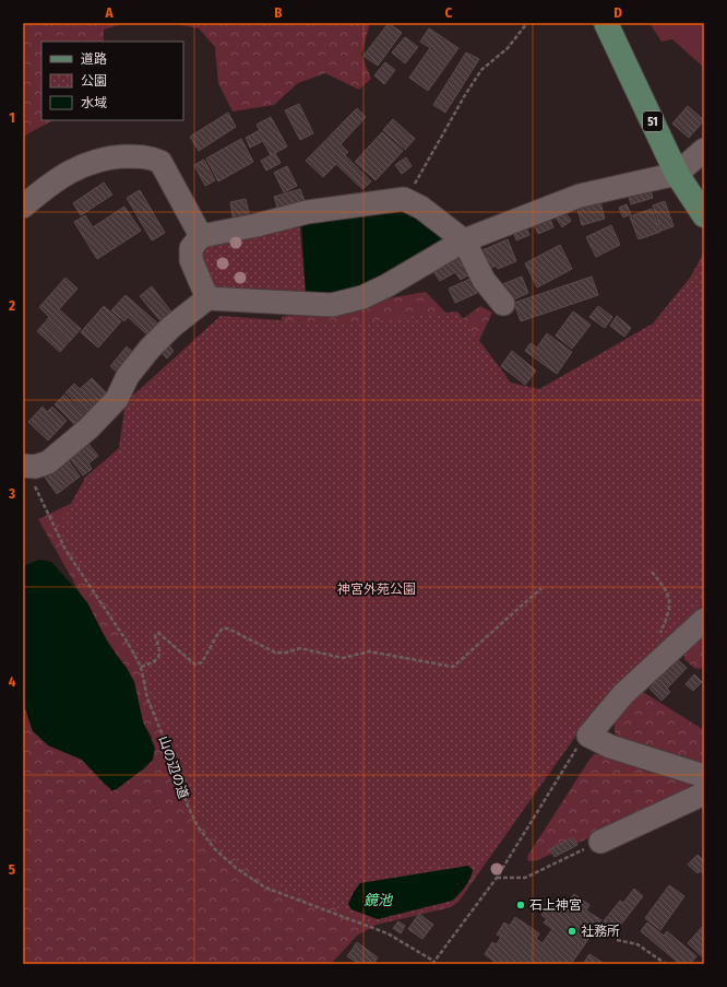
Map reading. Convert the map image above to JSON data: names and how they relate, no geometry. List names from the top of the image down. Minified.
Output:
{"streets":{"main road":["51"],"path":["山の辺の道"]},"water":["鏡池"],"parks":["神宮外苑公園"],"places":["石上神宮","社務所"],"legend":["道路","公園","水域"],"grid":{"columns":["A","B","C","D"],"rows":["1","2","3","4","5"]}}
